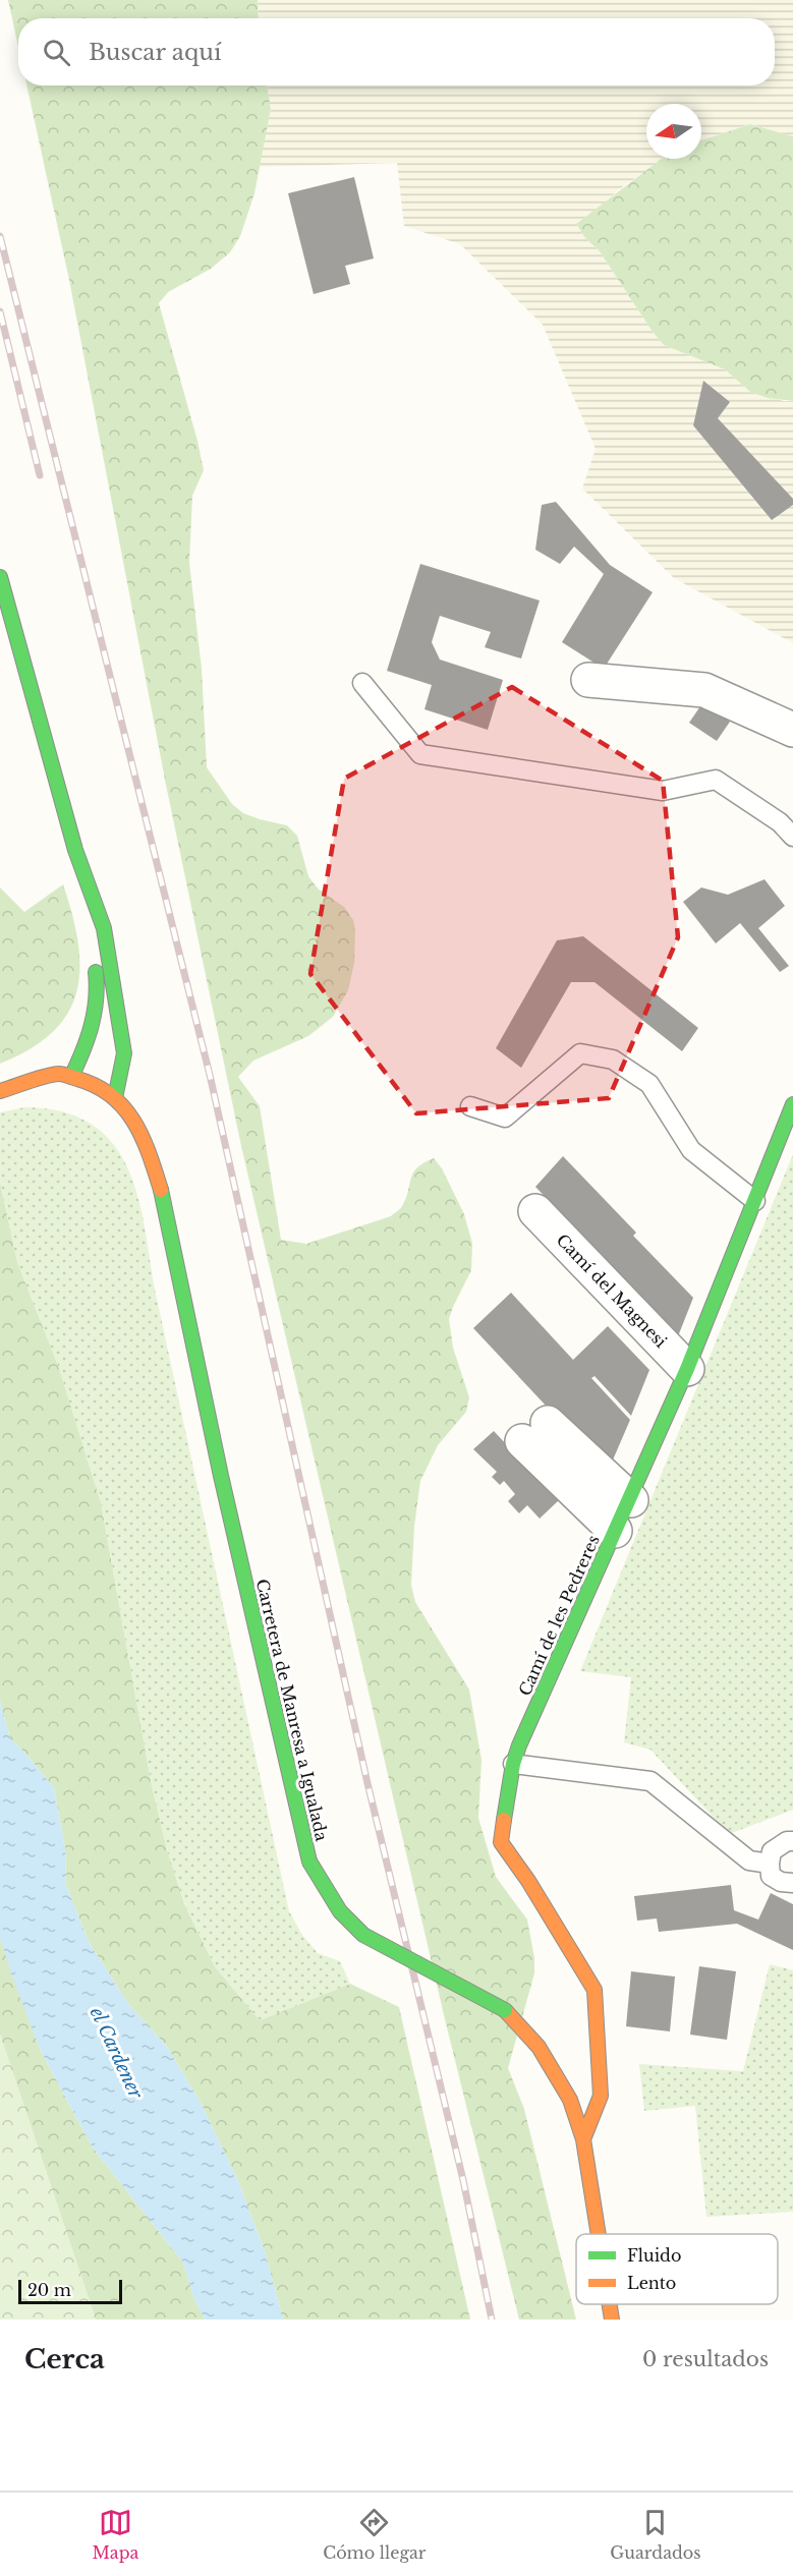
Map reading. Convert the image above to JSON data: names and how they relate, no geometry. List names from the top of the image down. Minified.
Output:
{"streets":{"street":["Camí del Magnesi","Camí de les Pedreres","Carretera de Manresa a Igualada"]},"crossings":[["Camí del Magnesi","Camí de les Pedreres"],["Camí de les Pedreres","Carretera de Manresa a Igualada"]],"water":["el Cardener"],"legend":["Fluido","Lento"],"scale_bar":"20 m","north":"left","page":{"search":"Buscar aquí","scale":"20 m","heading":["Cerca","0 resultados"],"nav":["Mapa","Cómo llegar","Guardados"]}}
